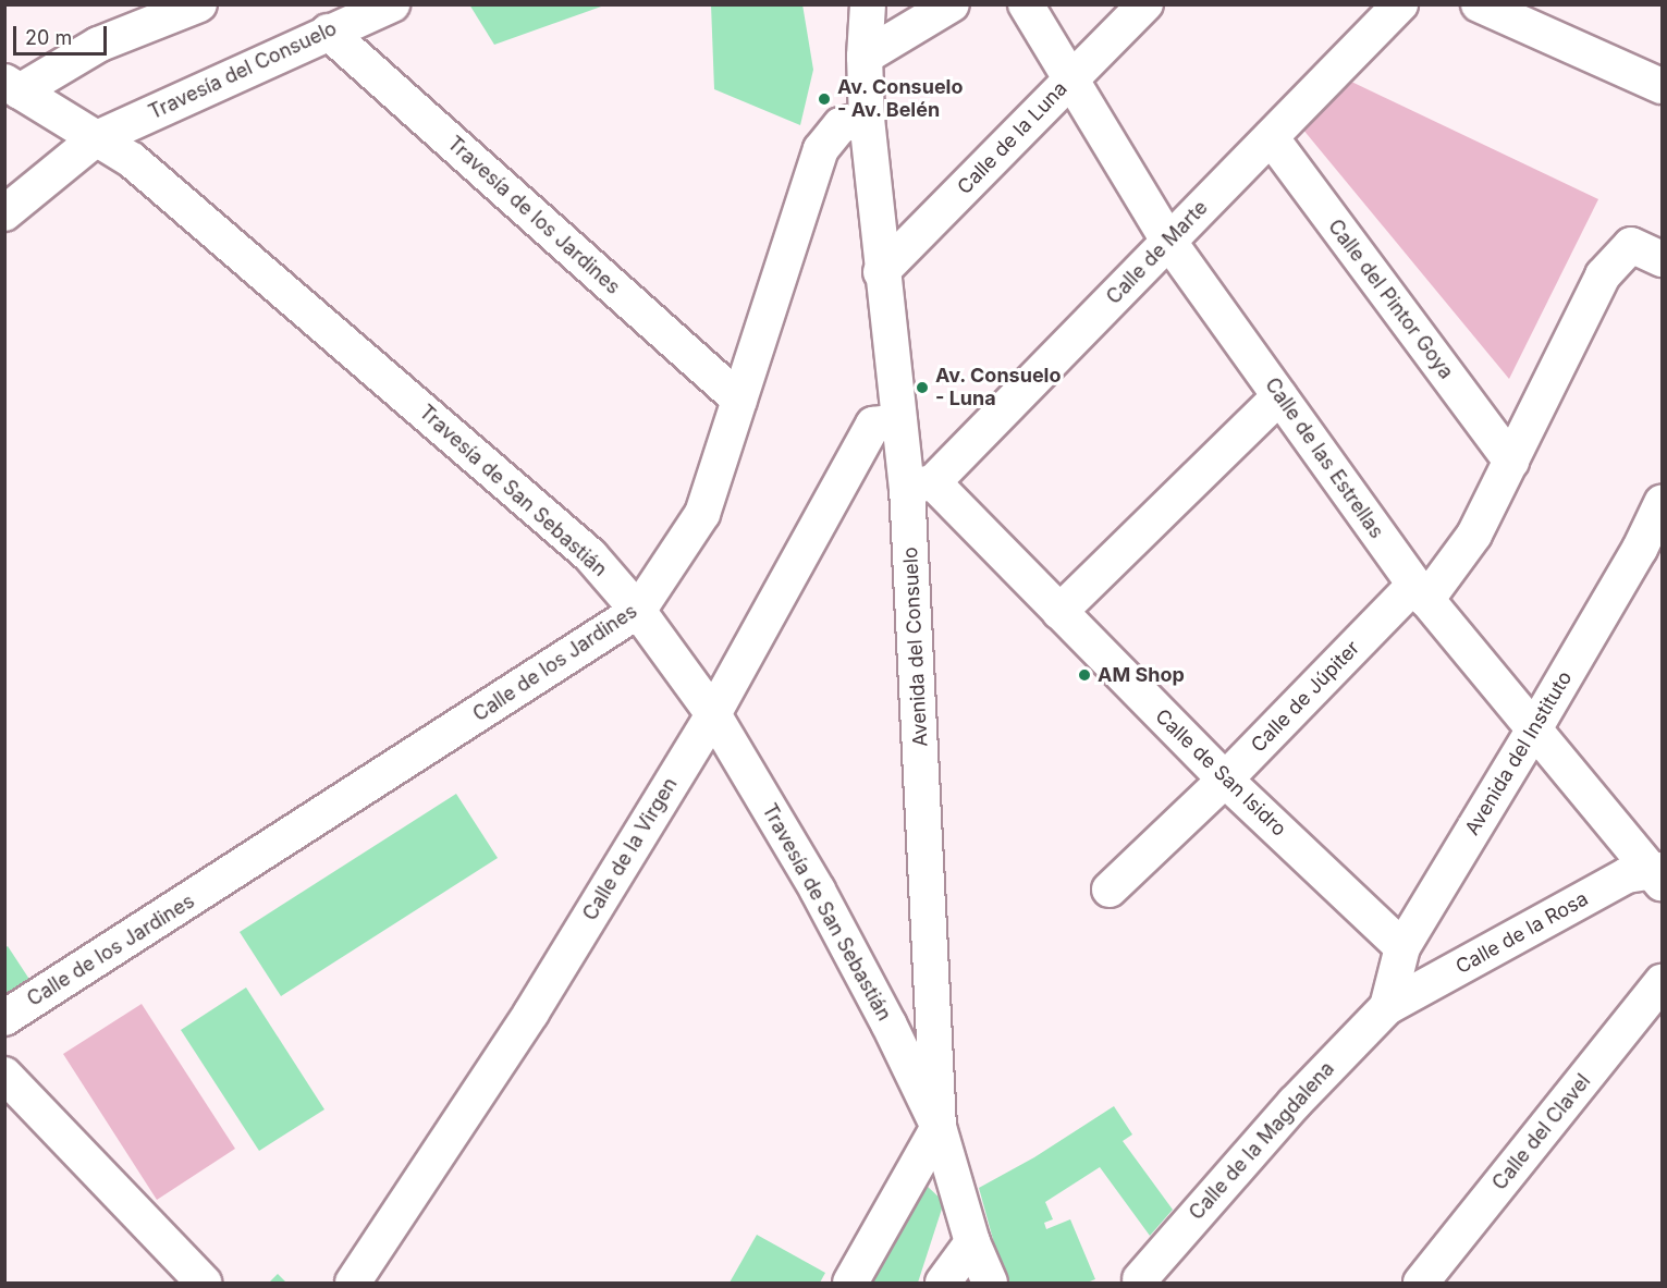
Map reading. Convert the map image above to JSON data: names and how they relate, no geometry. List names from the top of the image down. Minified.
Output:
{"streets":{"street":["Travesía del Consuelo","Calle de la Luna","Travesía de los Jardines","Calle de Marte","Calle del Pintor Goya","Calle de las Estrellas","Travesía de San Sebastián","Avenida del Consuelo","Calle de los Jardines","Calle de Júpiter","Avenida del Instituto","Calle de San Isidro","Calle de la Virgen","Calle de la Rosa","Calle del Clavel","Calle de la Magdalena"]},"crossings":[["Travesía del Consuelo","Travesía de los Jardines"],["Travesía del Consuelo","Travesía de San Sebastián"],["Calle de la Luna","Calle de las Estrellas"],["Calle de la Luna","Avenida del Consuelo"],["Travesía de los Jardines","Calle de los Jardines"],["Calle de Marte","Calle del Pintor Goya"],["Calle de Marte","Calle de las Estrellas"],["Calle de Marte","Avenida del Consuelo"],["Calle de Marte","Calle de San Isidro"],["Calle de las Estrellas","Calle de Júpiter"],["Calle de las Estrellas","Avenida del Instituto"],["Calle de las Estrellas","Calle de la Rosa"],["Travesía de San Sebastián","Avenida del Consuelo"],["Travesía de San Sebastián","Calle de los Jardines"],["Travesía de San Sebastián","Calle de la Virgen"],["Avenida del Consuelo","Calle de los Jardines"],["Avenida del Consuelo","Calle de San Isidro"],["Avenida del Consuelo","Calle de la Virgen"],["Calle de Júpiter","Calle de San Isidro"],["Avenida del Instituto","Calle de San Isidro"],["Avenida del Instituto","Calle de la Rosa"],["Avenida del Instituto","Calle de la Magdalena"],["Calle de la Rosa","Calle de la Magdalena"]],"places":["Av. Consuelo - Av. Belén","Av. Consuelo - Luna","AM Shop"],"scale_bar":"20 m"}
